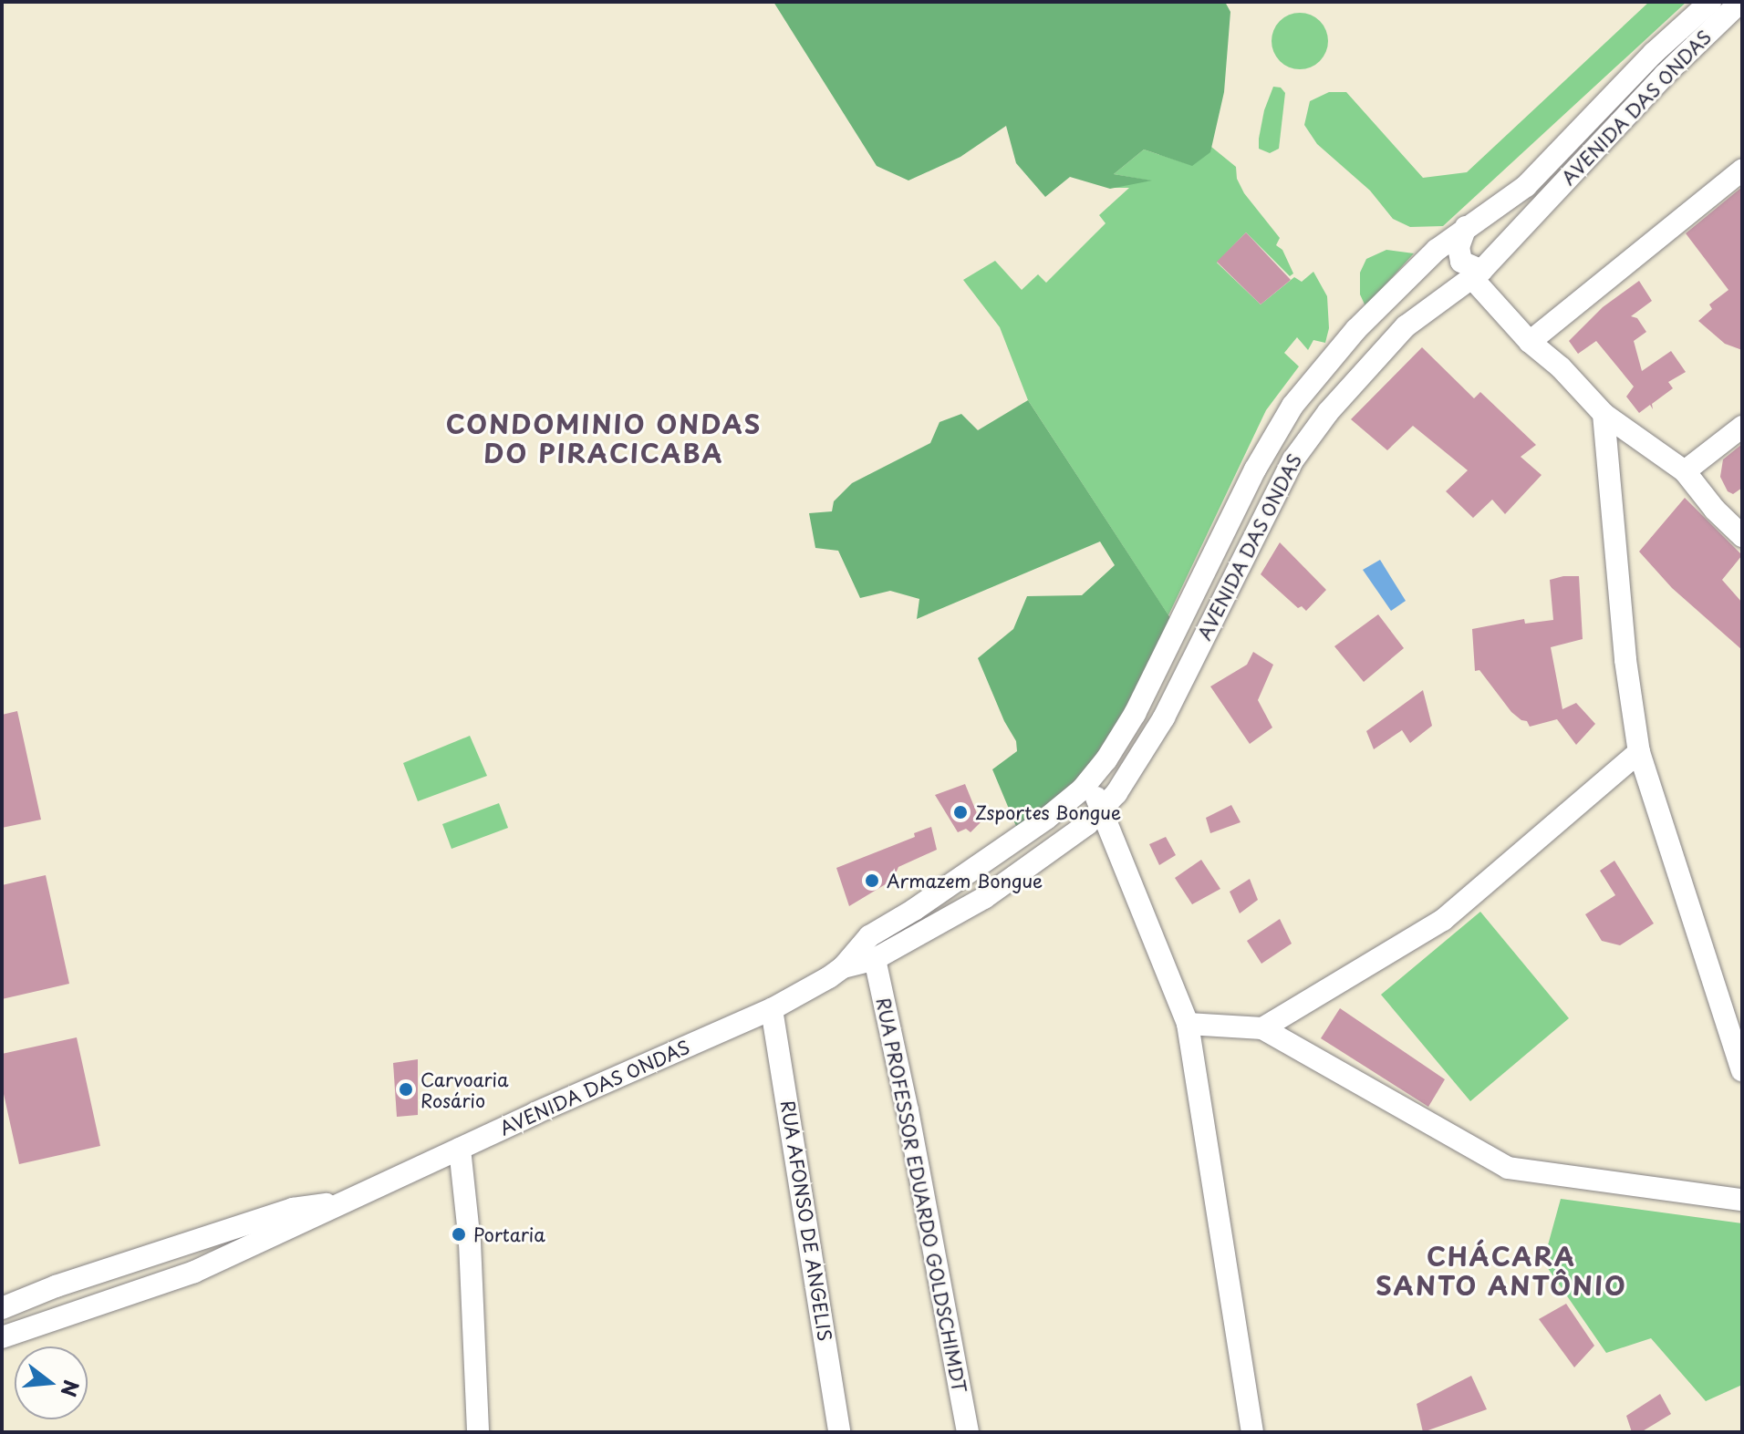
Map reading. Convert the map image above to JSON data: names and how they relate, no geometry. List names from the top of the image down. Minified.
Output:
{"streets":{"street":["AVENIDA DAS ONDAS","RUA PROFESSOR EDUARDO GOLDSCHIMDT","RUA AFONSO DE ANGELIS"]},"crossings":[["AVENIDA DAS ONDAS","RUA PROFESSOR EDUARDO GOLDSCHIMDT"],["AVENIDA DAS ONDAS","RUA AFONSO DE ANGELIS"]],"districts":["CONDOMINIO ONDAS DO PIRACICABA","CHÁCARA SANTO ANTÔNIO"],"places":["Zsportes Bongue","Armazem Bongue","Carvoaria Rosário","Portaria"],"north":"right"}
